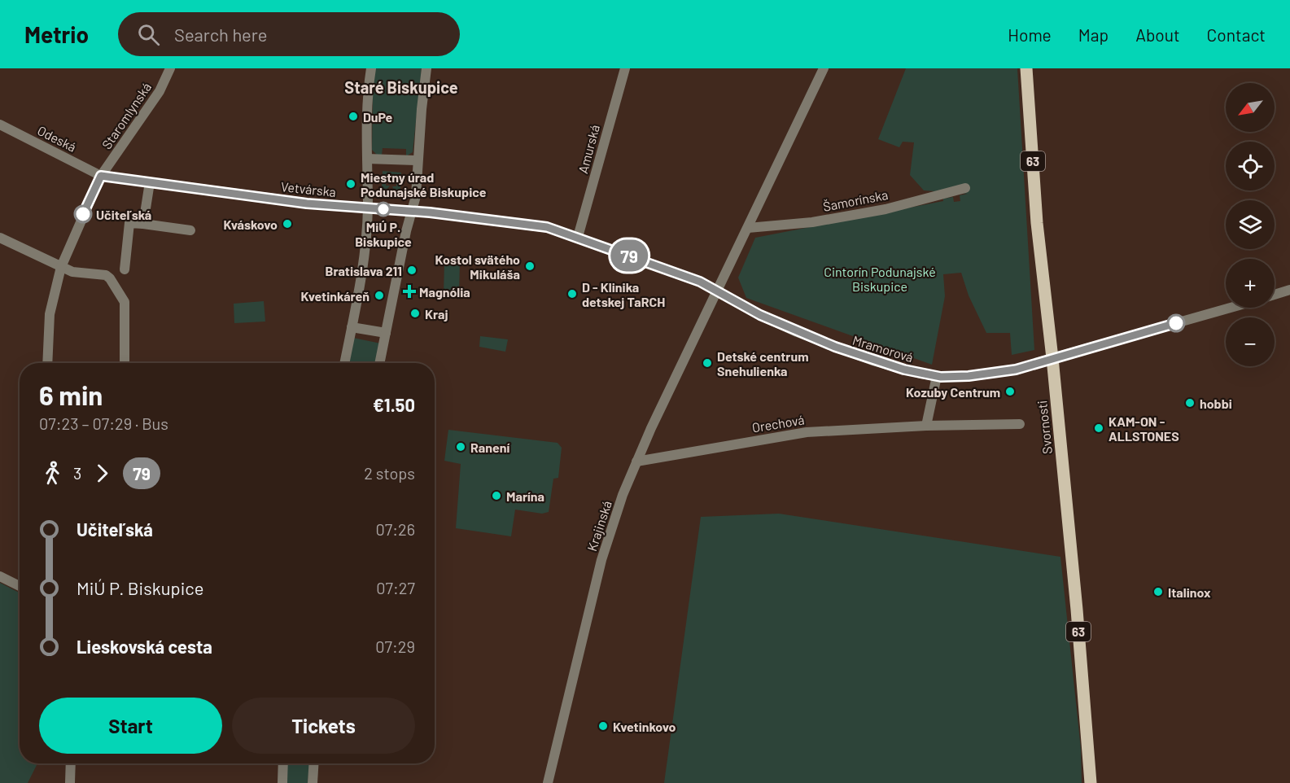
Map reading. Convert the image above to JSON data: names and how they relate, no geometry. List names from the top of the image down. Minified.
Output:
{"streets":{"main road":["63","Svornosti"],"street":["Staromlynská","Odeská","Amurská","Vetvárska","Šamorínska","Mramorová","Orechová","Krajinská"]},"crossings":[["Staromlynská","Odeská"],["Staromlynská","Vetvárska"],["Odeská","Vetvárska"],["Amurská","Vetvárska"],["Vetvárska","Mramorová"],["Vetvárska","Krajinská"],["Mramorová","Svornosti"],["Mramorová","Krajinská"],["Orechová","Krajinská"]],"districts":["Staré Biskupice"],"parks":["Cintorín Podunajské Biskupice"],"places":{"other":["DuPe","Miestny úrad Podunajské Biskupice","MiÚ P. Biskupice","Učiteľská","Kváskovo","Kostol svätého Mikuláša","Bratislava 211","D - Klinika detskej TaRCH","Kvetinkáreň","Kraj","Detské centrum Snehulienka","Kozuby Centrum","hobbi","KAM-ON - ALLSTONES","Ranení","Marína","Italinox","Kvetinkovo"],"health":["Magnólia"]},"lines":["bus line 79"],"north":"bottom left","page":{"header":"Metrio","search":"Search here","nav":["Home","Map","About","Contact"],"on_map":"79","map_buttons":["+","−"],"heading":["6 min","07:23 – 07:29 · Bus","€1.50"],"legs":["3","79","2 stops"],"list":[{"name":"Učiteľská","value":"07:26"},{"name":"MiÚ P. Biskupice","value":"07:27"},{"name":"Lieskovská cesta","value":"07:29"}],"buttons":["Start","Tickets"]}}
